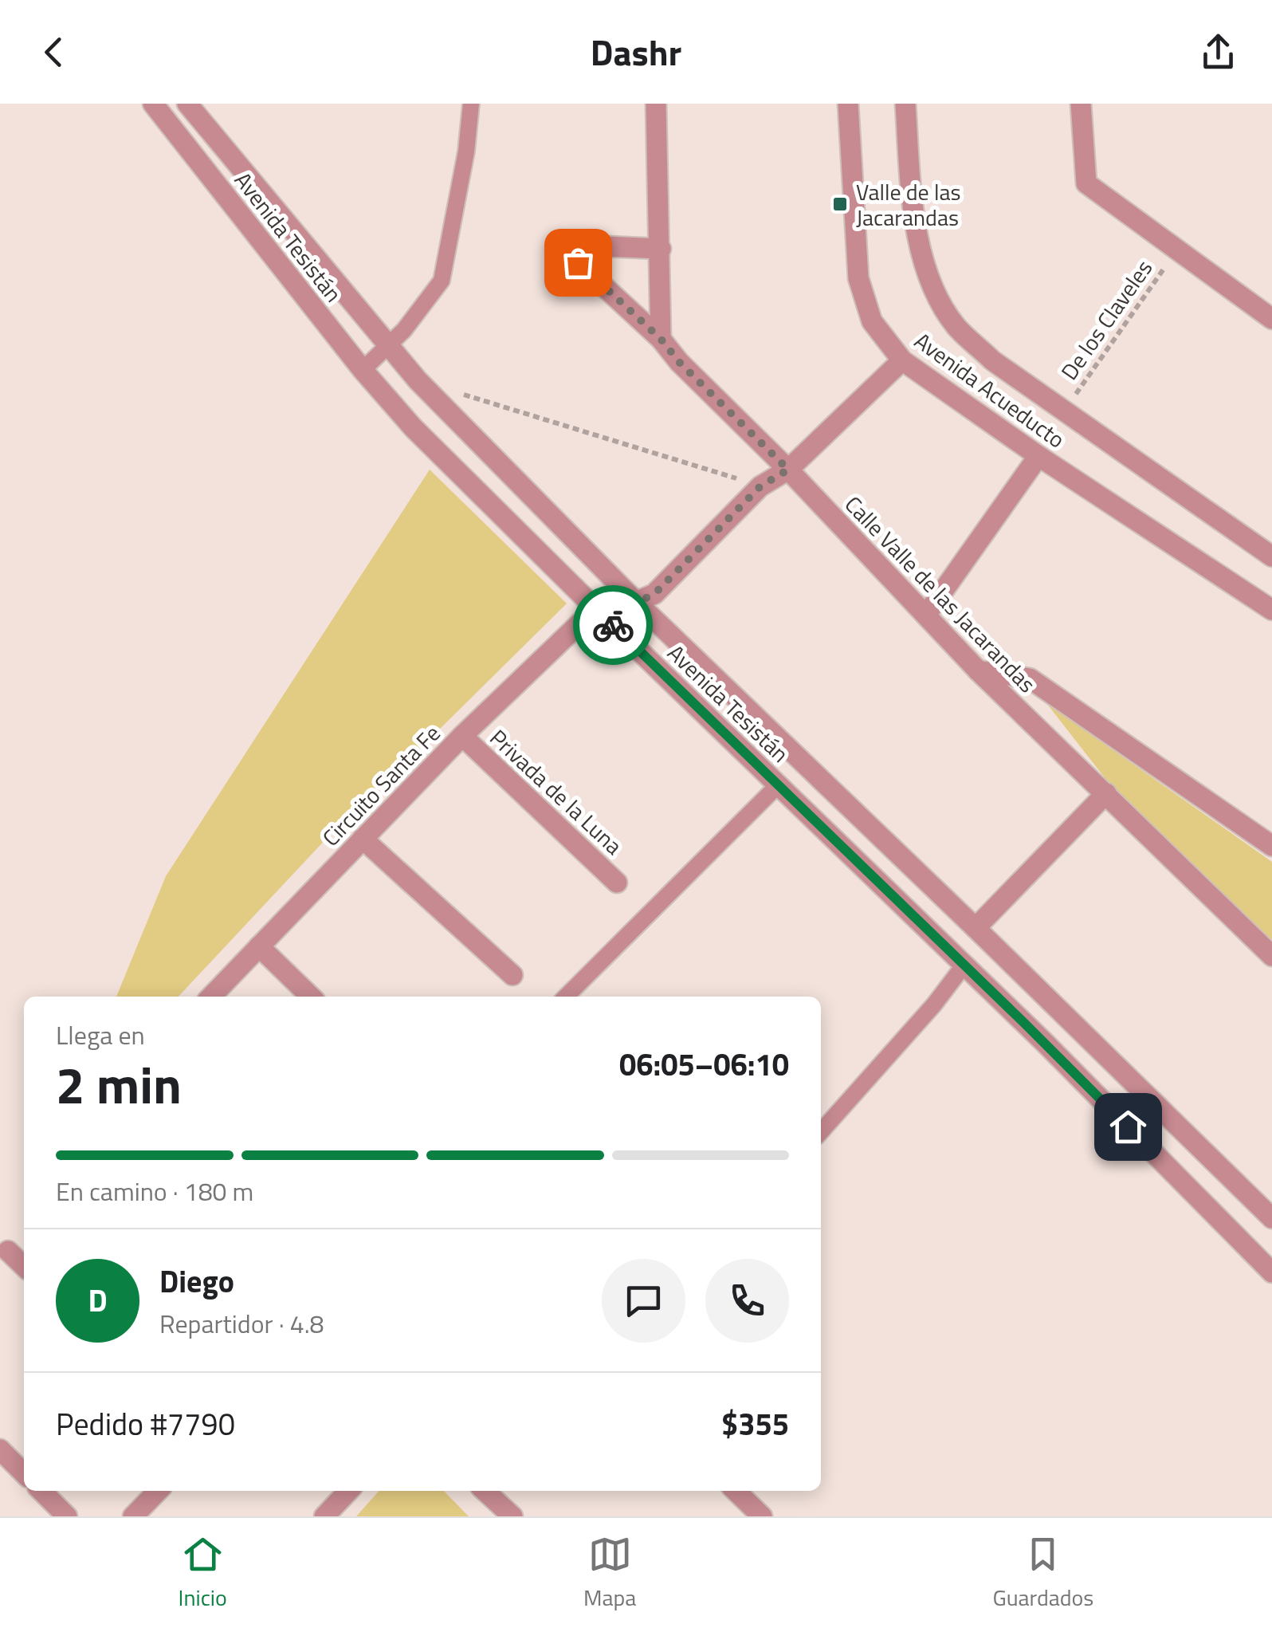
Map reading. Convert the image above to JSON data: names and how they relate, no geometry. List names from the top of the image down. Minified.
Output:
{"streets":{"street":["Avenida Tesistán","Avenida Acueducto","Calle Valle de las Jacarandas","Circuito Santa Fe","Privada de la Luna"],"path":["De los Claveles"]},"crossings":[["Avenida Tesistán","Circuito Santa Fe"],["De los Claveles","Avenida Acueducto"],["Circuito Santa Fe","Privada de la Luna"]],"places":{"transit":["Valle de las Jacarandas"]},"page":{"header":"Dashr","heading":["2 min","Llega en","06:05–06:10"],"panel":["Diego","Repartidor · 4.8","Pedido #7790","$355"],"bar":"En camino · 180 m","round":"D","tabs":["Inicio","Mapa","Guardados"]}}
